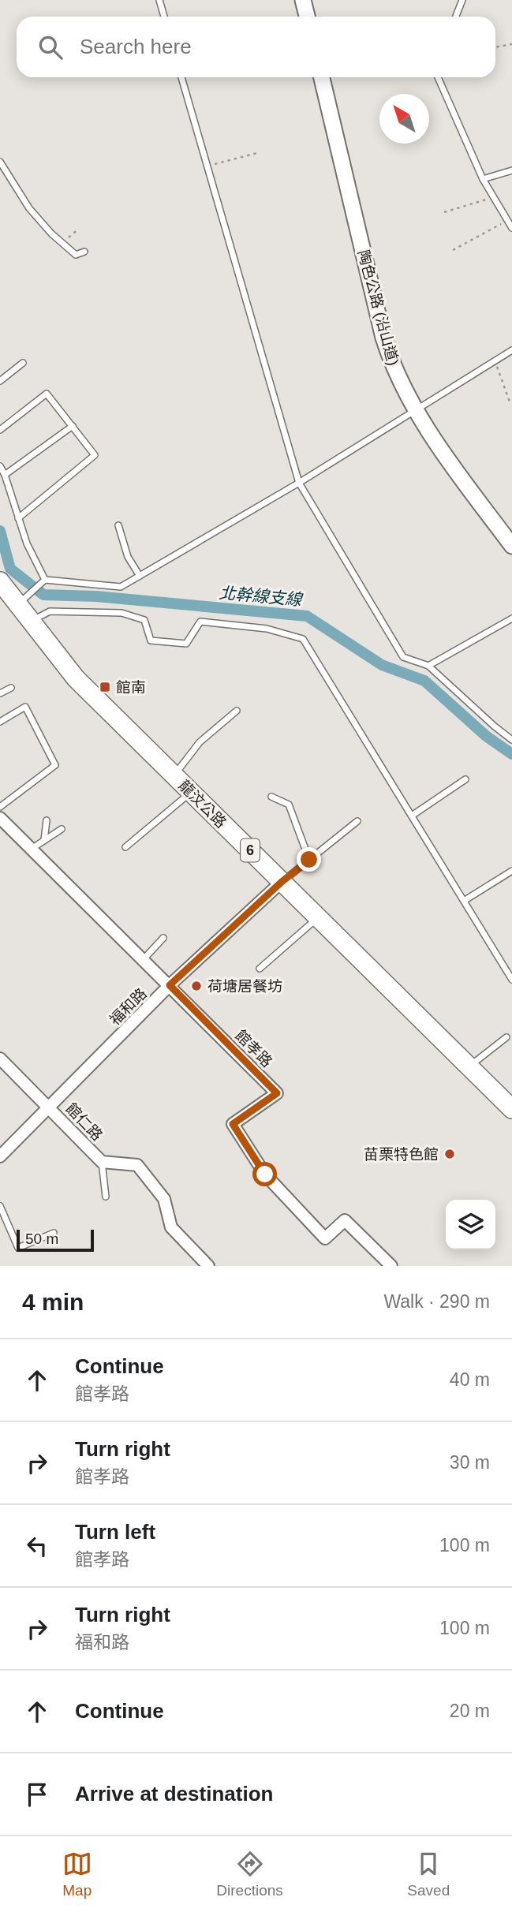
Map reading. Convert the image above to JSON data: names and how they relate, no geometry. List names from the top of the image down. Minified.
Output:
{"streets":{"main road":["陶色公路 (沿山道)","龍汶公路","6"],"street":["福和路","館孝路","館仁路"]},"crossings":[["龍汶公路","福和路"],["福和路","館孝路"],["福和路","館仁路"]],"water":["北幹線支線"],"places":{"transit":["館南"],"other":["荷塘居餐坊","苗栗特色館"]},"scale_bar":"50 m","north":"top left","page":{"search":"Search here","scale":"50 m","heading":["4 min","Walk · 290 m"],"list":[["Continue","館孝路","40 m"],["Turn right","館孝路","30 m"],["Turn left","館孝路","100 m"],["Turn right","福和路","100 m"],["Continue","20 m"],"Arrive at destination"],"nav":["Map","Directions","Saved"]}}
